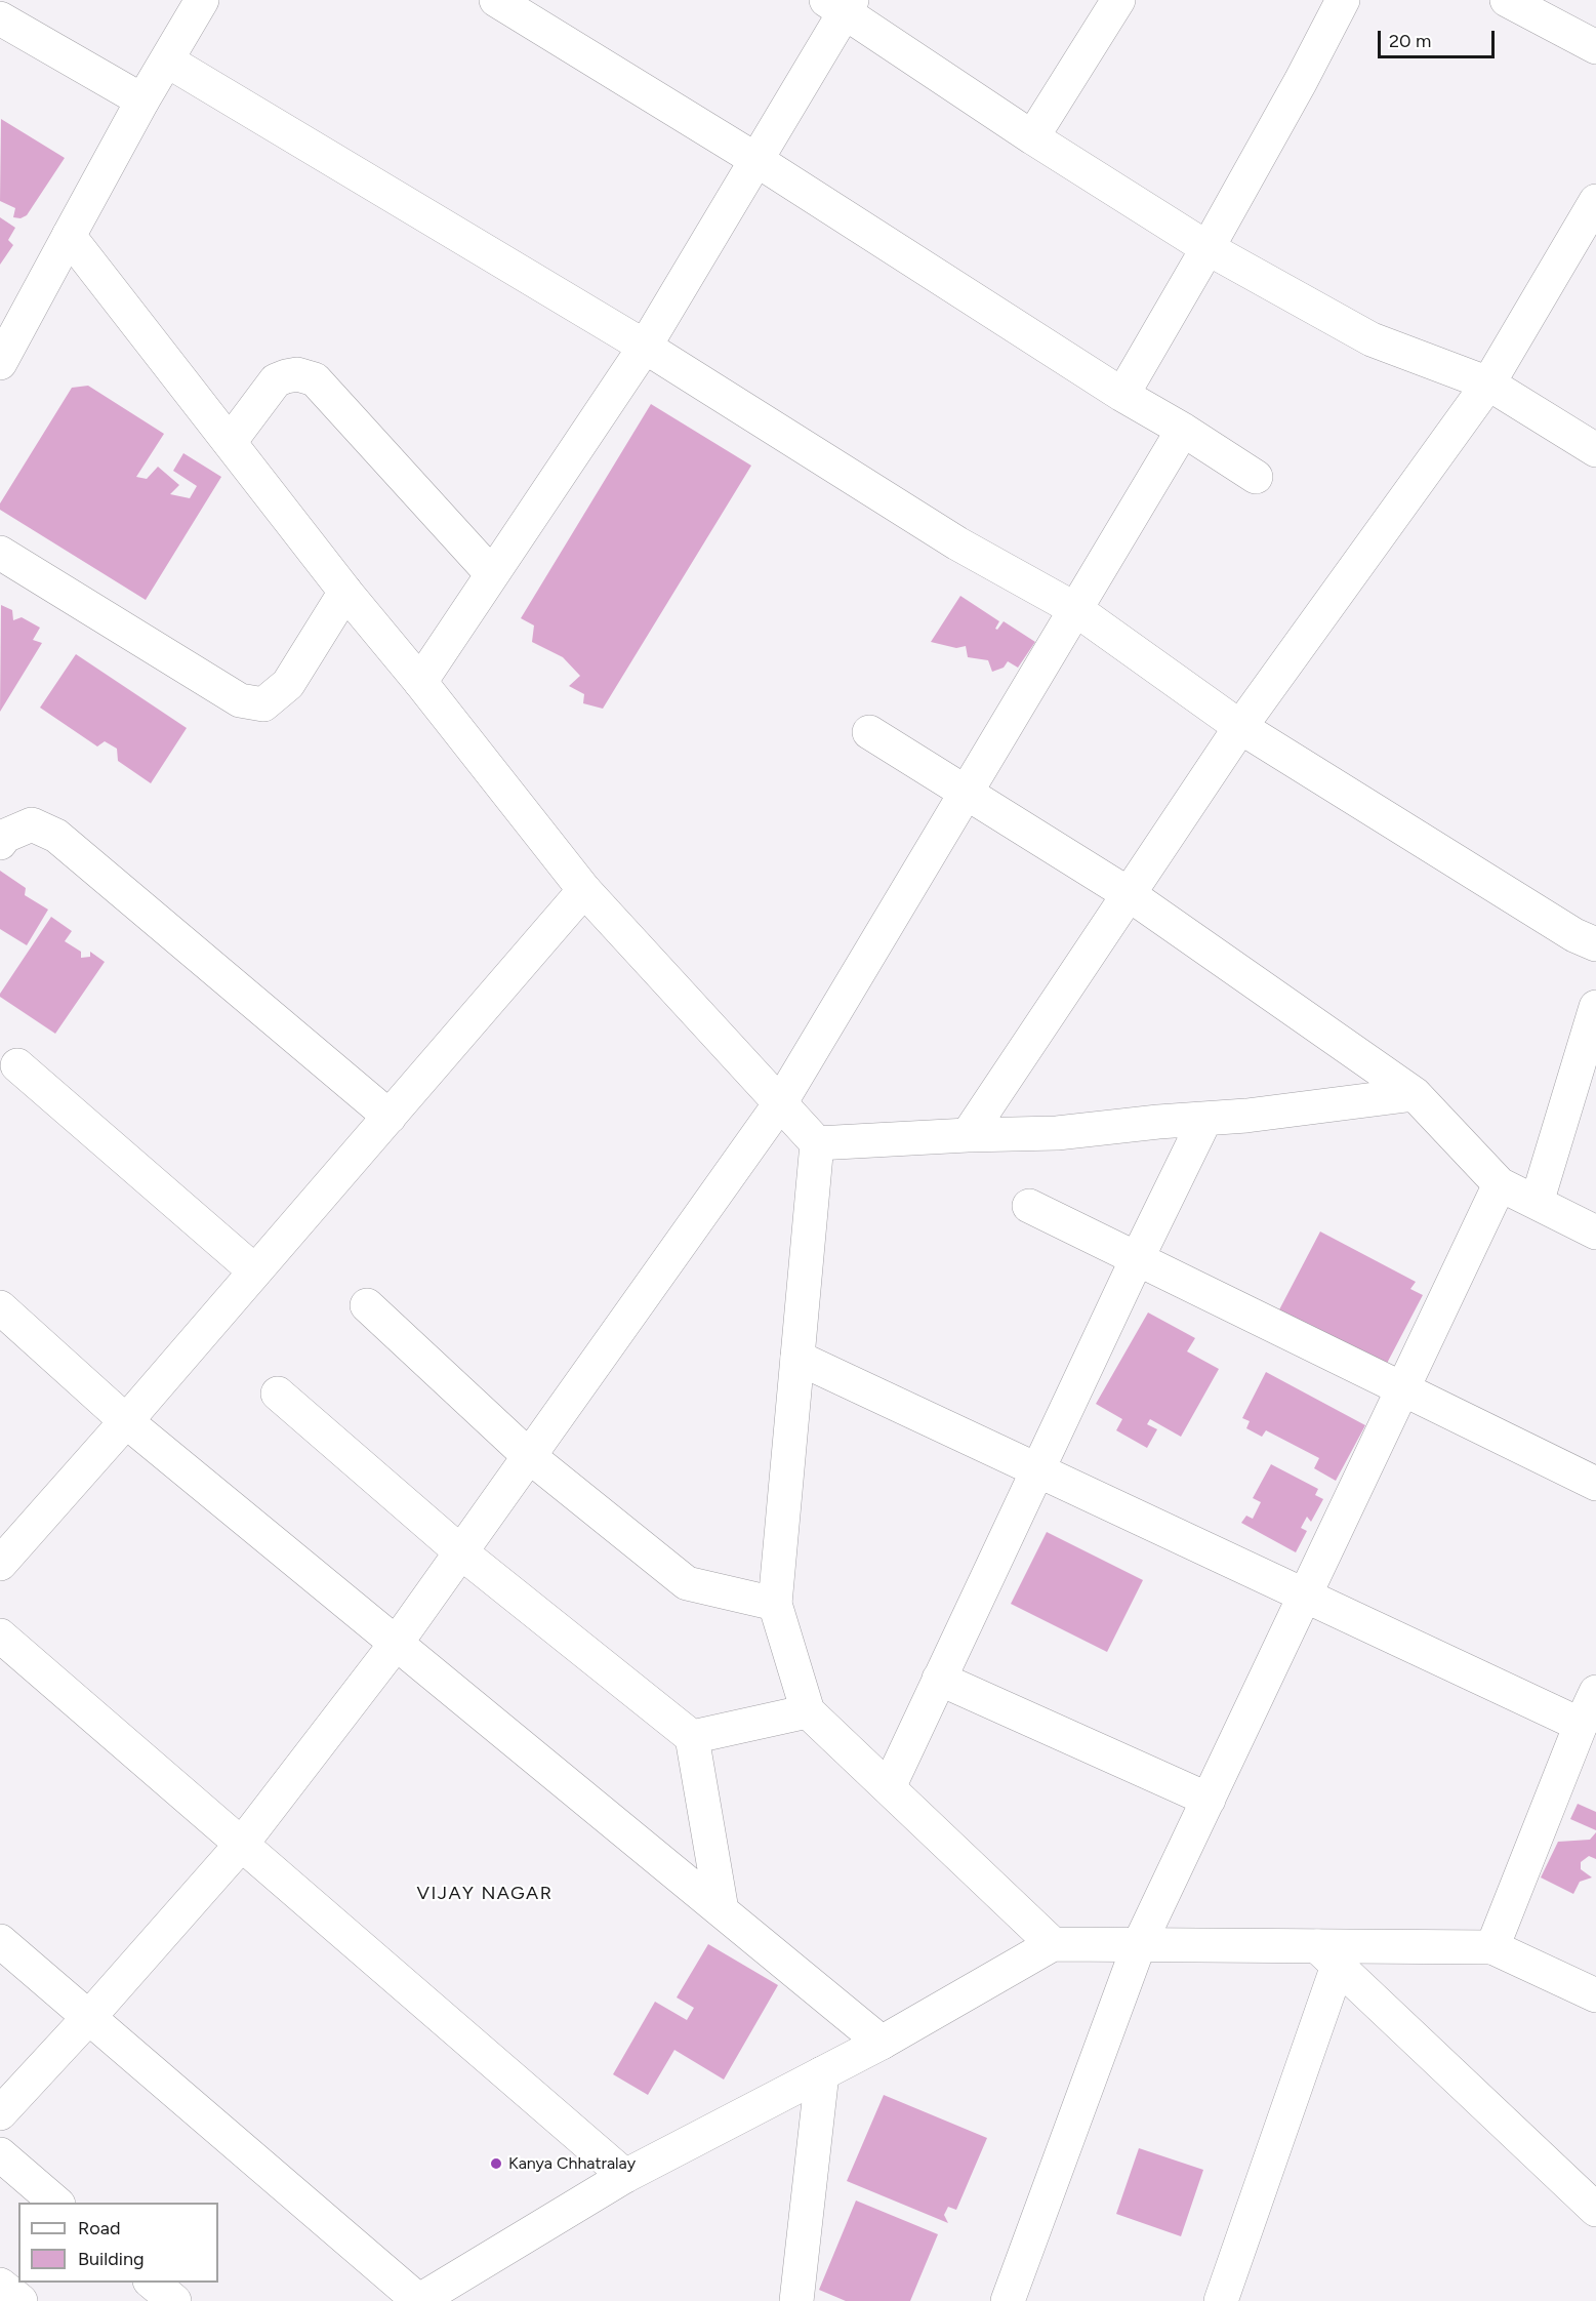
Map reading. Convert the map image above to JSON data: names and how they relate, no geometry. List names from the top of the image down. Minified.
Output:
{"districts":["VIJAY NAGAR"],"places":["Kanya Chhatralay"],"legend":["Road","Building"],"scale_bar":"20 m"}
